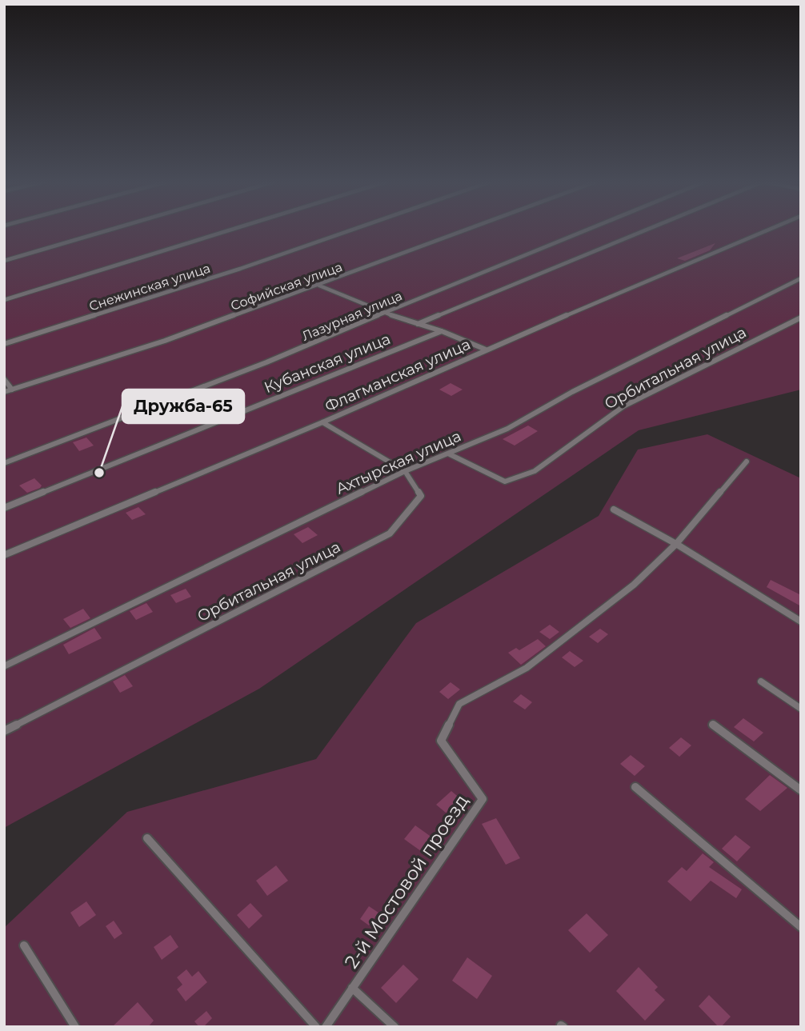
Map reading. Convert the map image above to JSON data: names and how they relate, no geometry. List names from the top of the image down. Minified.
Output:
{"streets":{"lane":["Софийская улица","Снежинская улица","Лазурная улица","Кубанская улица","Орбитальная улица","Флагманская улица","Ахтырская улица","2-й Мостовой проезд"]},"crossings":[["Орбитальная улица","Флагманская улица"],["Орбитальная улица","Ахтырская улица"]],"places":["Дружба-65"]}
